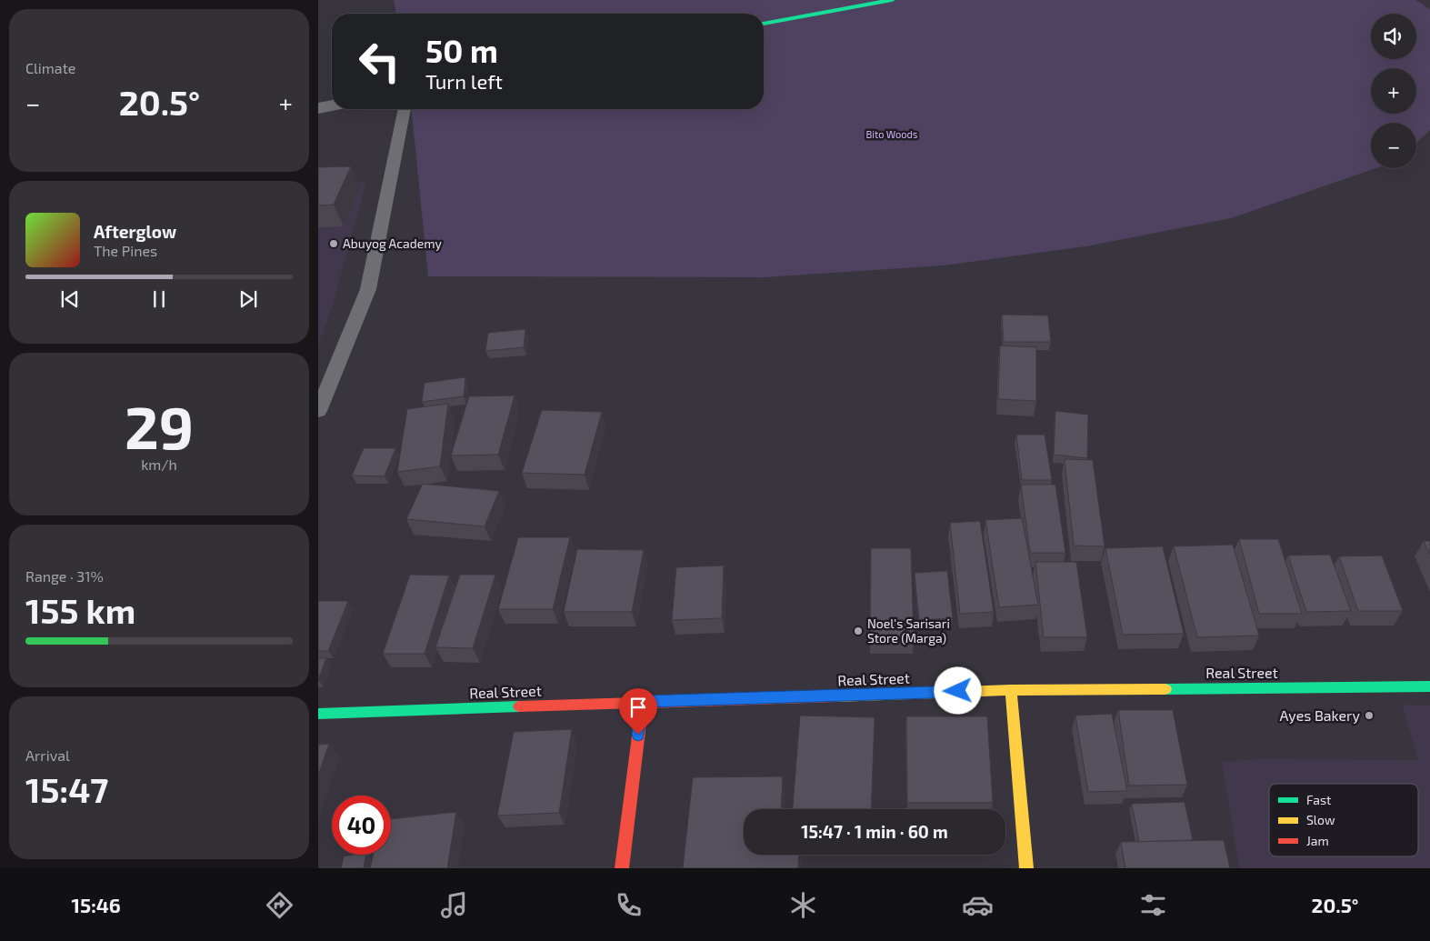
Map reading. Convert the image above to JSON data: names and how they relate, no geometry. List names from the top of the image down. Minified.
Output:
{"streets":{"street":["Real Street"]},"parks":["Bito Woods"],"places":["Abuyog Academy","Noel's Sarisari Store (Marga)","Ayes Bakery"],"legend":["Fast","Slow","Jam"],"page":{"tile":["Climate",["29","km/h"],["Range · 31%","155 km"],["Arrival","15:47"]],"map_buttons":["+","−"],"turn":["50 m","Turn left"],"heat":["−","20.5°","+"],"song":["Afterglow","The Pines"],"limit":"40","trip":"15:47 · 1 min · 60 m","tabs":["15:46","20.5°"]}}
